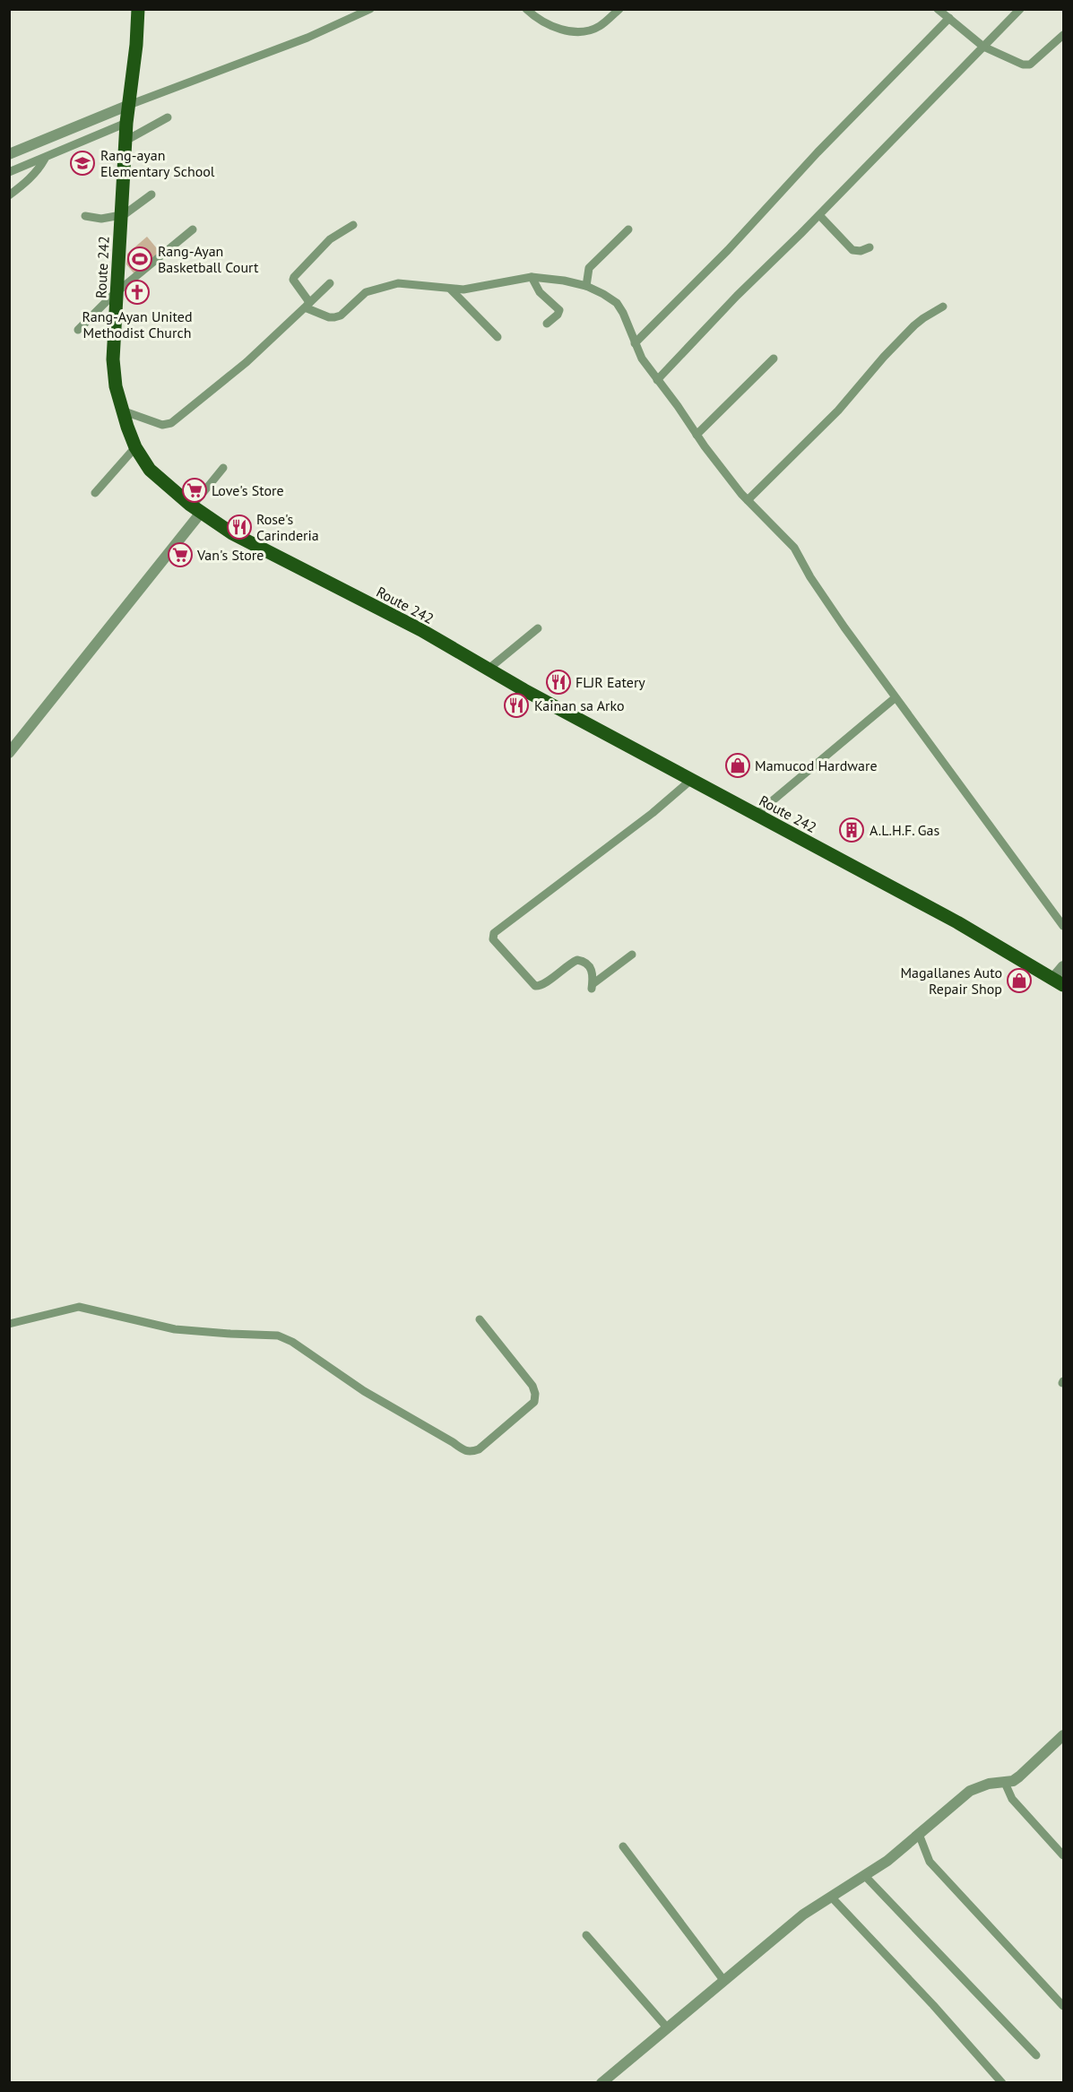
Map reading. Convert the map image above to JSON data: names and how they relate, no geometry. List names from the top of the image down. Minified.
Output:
{"streets":{"main road":["Route 242"]},"places":{"school or university":["Rang-ayan Elementary School"],"sports":["Rang-Ayan Basketball Court"],"church":["Rang-Ayan United Methodist Church"],"supermarket":["Love's Store","Van's Store"],"restaurant":["Rose's Carinderia","FLJR Eatery","Kainan sa Arko"],"shop":["Mamucod Hardware","Magallanes Auto Repair Shop"],"building":["A.L.H.F. Gas"]}}
